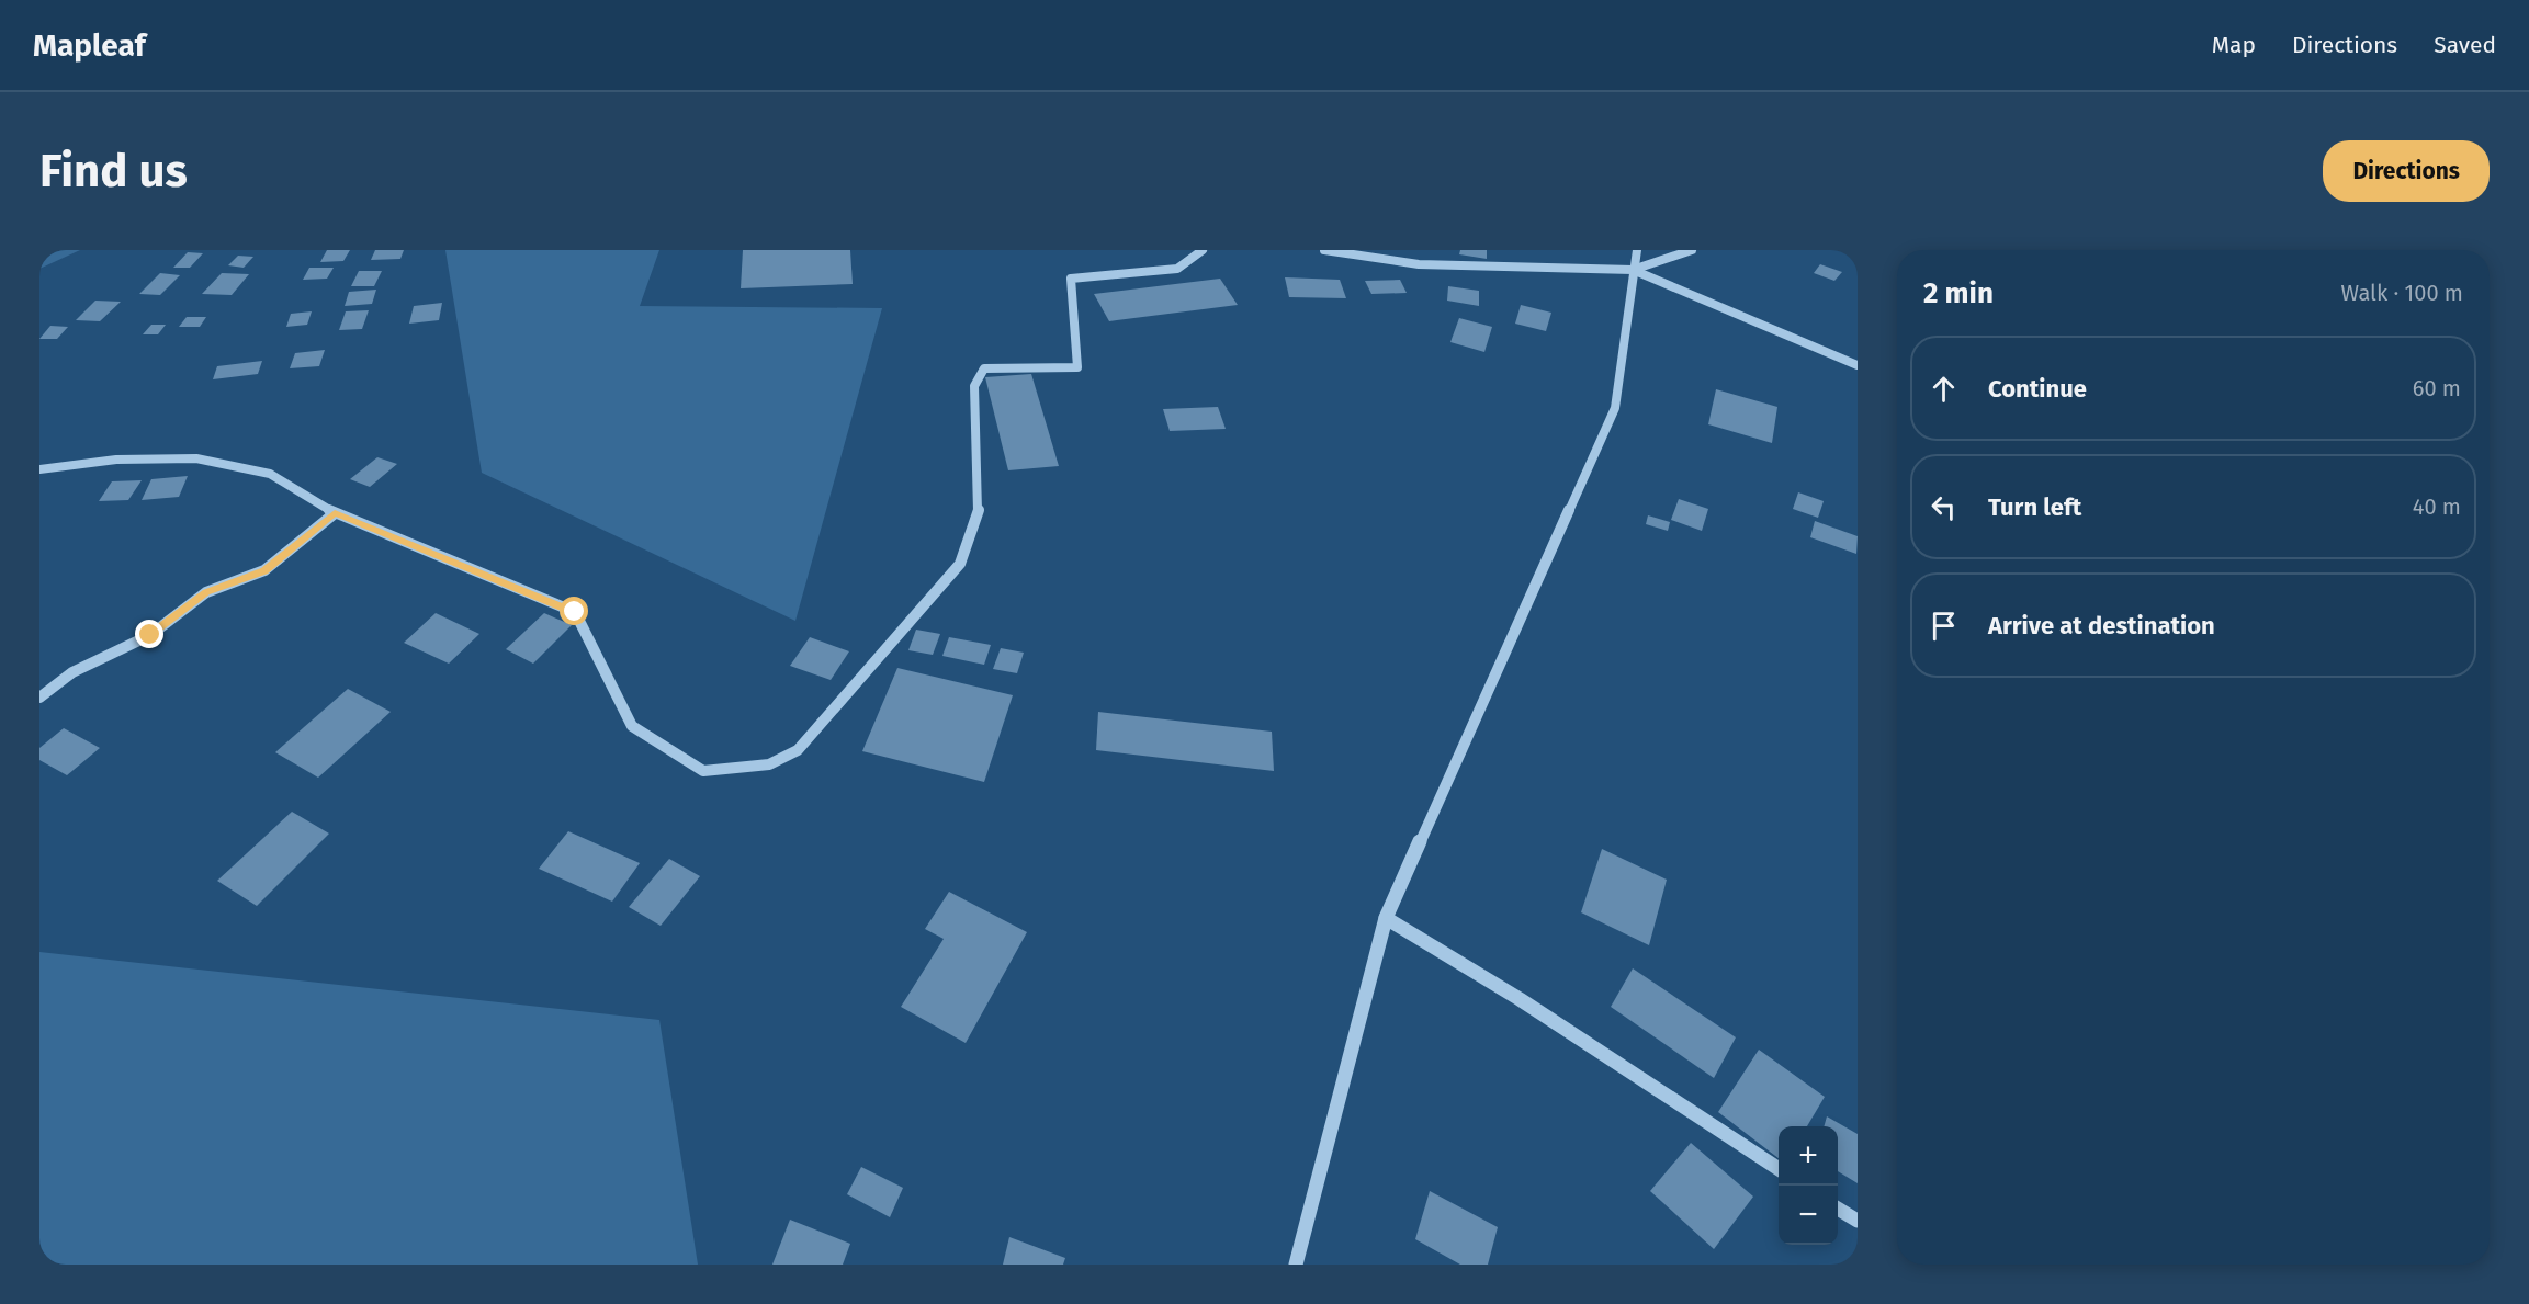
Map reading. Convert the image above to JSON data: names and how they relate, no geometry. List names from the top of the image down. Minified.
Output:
{"page":{"header":"Mapleaf","nav":["Map","Directions","Saved"],"buttons":"Directions","title":"Find us","heading":["2 min","Walk · 100 m"],"list":[["Continue","60 m"],["Turn left","40 m"],"Arrive at destination"],"map_buttons":["+","−"]}}
